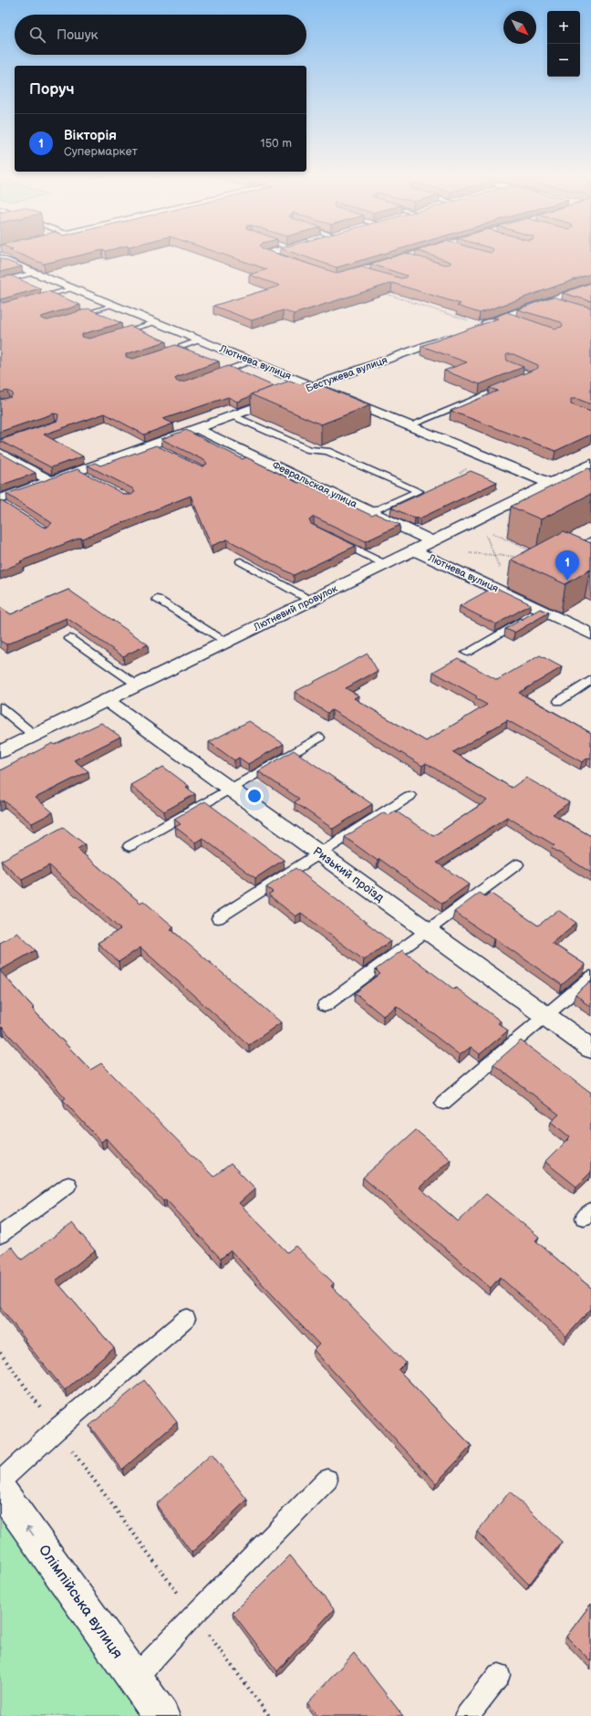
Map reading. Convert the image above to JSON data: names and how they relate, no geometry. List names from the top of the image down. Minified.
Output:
{"streets":{"street":["Лютнева вулиця","Бестужева вулиця","Февральская улица","Лютневий провулок","Ризький проїзд","Олімпійська вулиця"]},"crossings":[["Лютнева вулиця","Бестужева вулиця"],["Лютнева вулиця","Лютневий провулок"],["Бестужева вулиця","Февральская улица"],["Февральская улица","Лютневий провулок"],["Лютневий провулок","Ризький проїзд"]],"one_way":["Олімпійська вулиця"],"north":"bottom right","page":{"map_buttons":["+","−"],"search":"Пошук","heading":"Поруч","list":[{"mark":"1","name":"Вікторія","note":"Супермаркет","value":"150 m"}],"pins":"1"}}
